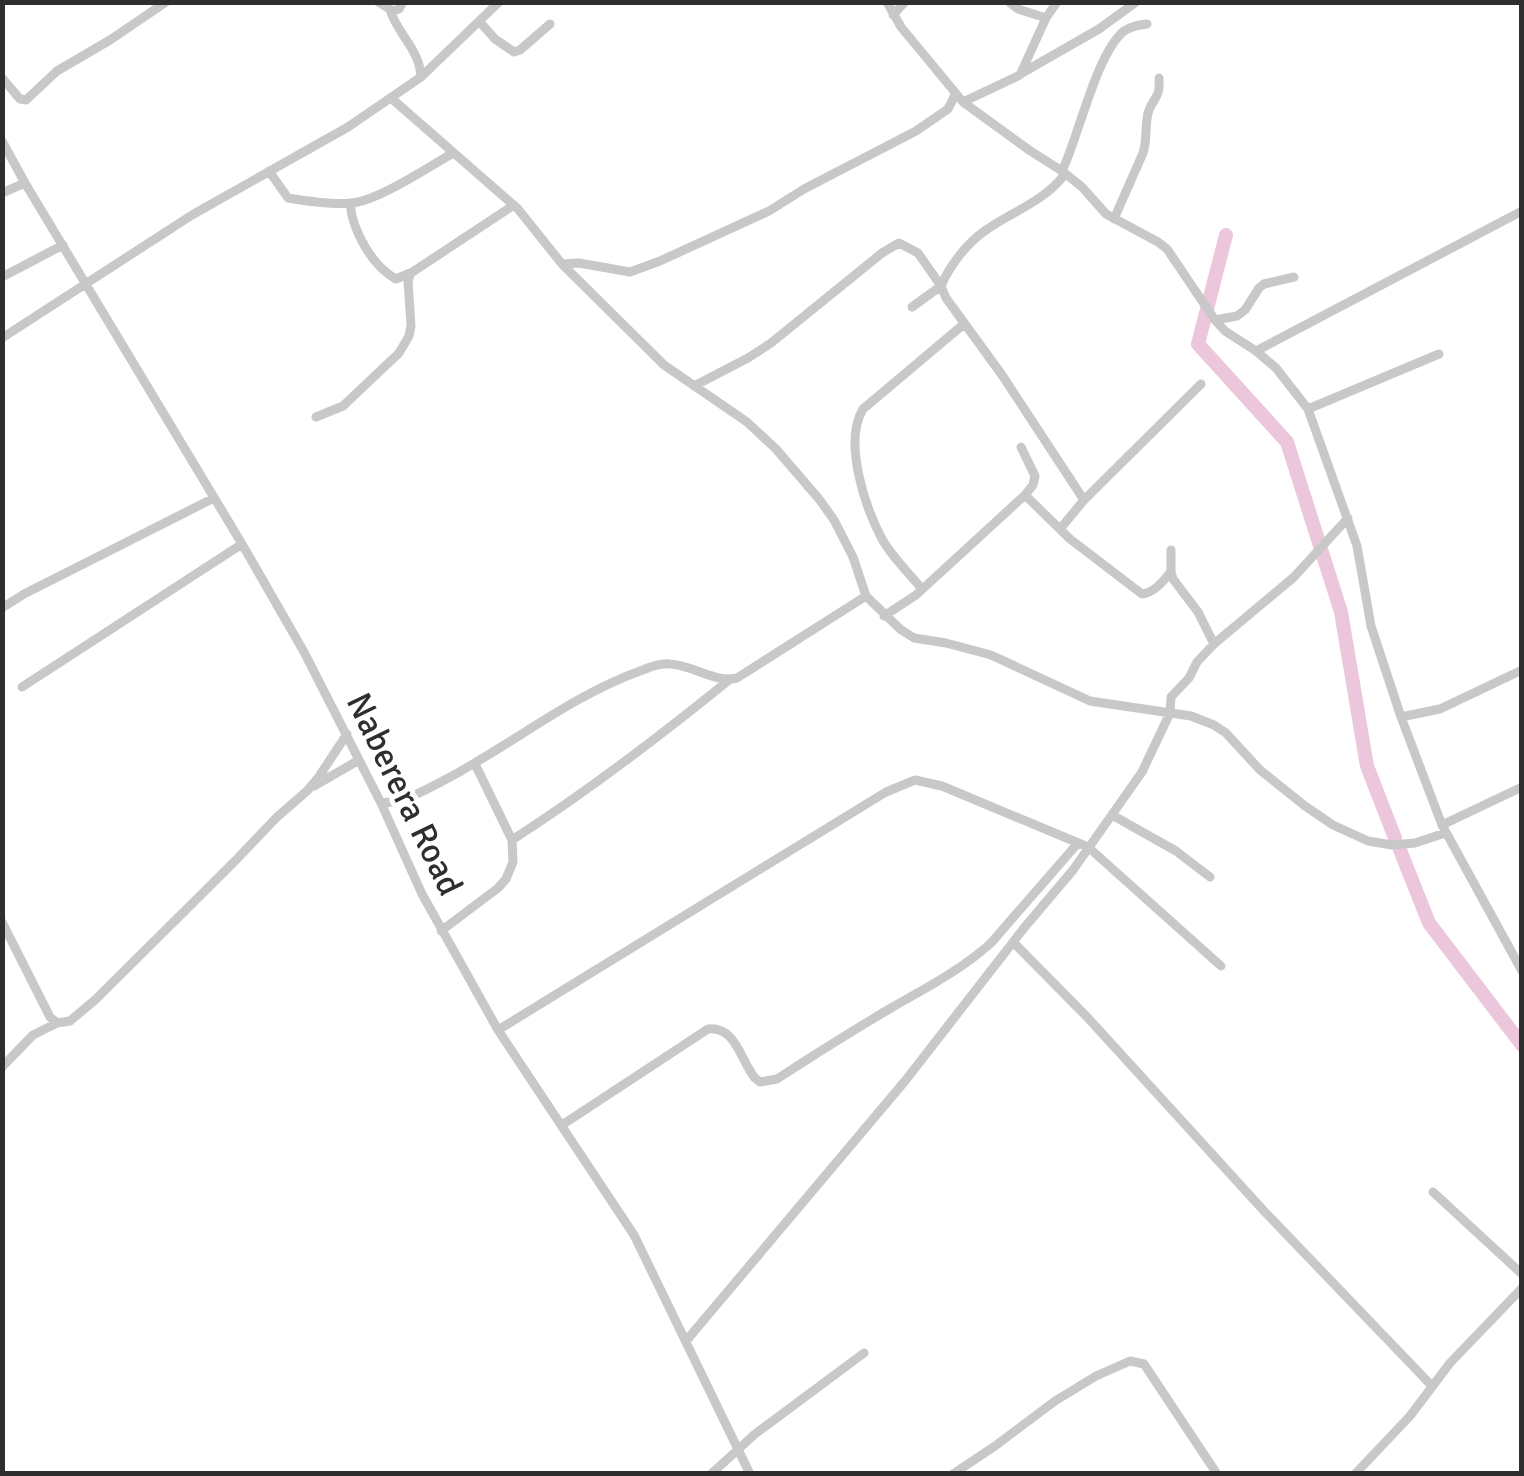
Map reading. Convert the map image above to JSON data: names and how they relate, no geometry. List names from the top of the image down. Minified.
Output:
{"streets":{"street":["Naberera Road"]}}
